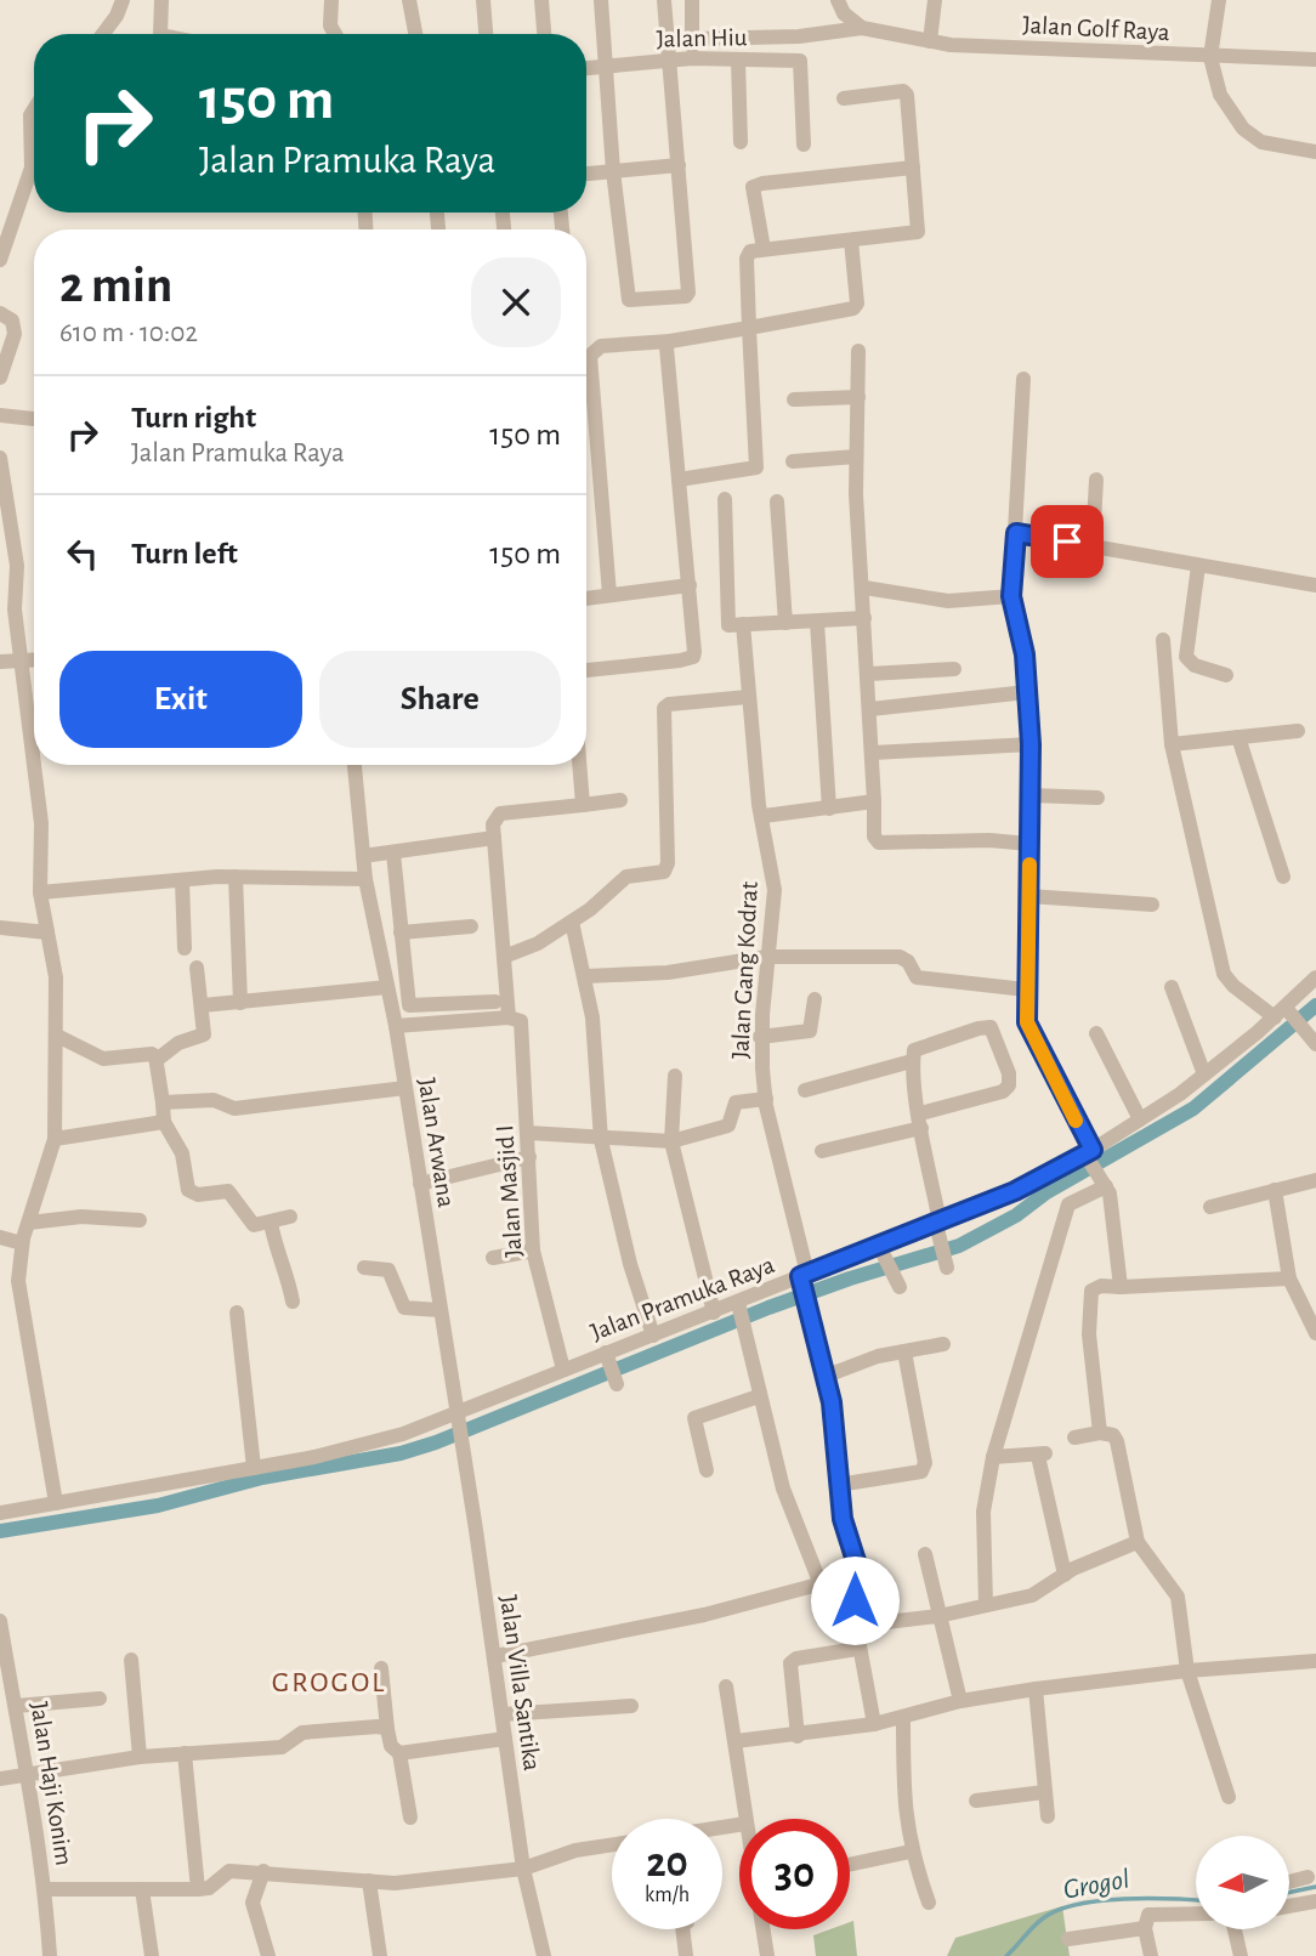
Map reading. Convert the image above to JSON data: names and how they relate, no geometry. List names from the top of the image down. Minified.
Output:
{"streets":{"street":["Jalan Golf Raya","Jalan Hiu","Jalan Gang Kodrat","Jalan Arwana","Jalan Masjid I","Jalan Pramuka Raya","Jalan Villa Santika","Jalan Haji Konim"]},"crossings":[["Jalan Gang Kodrat","Jalan Pramuka Raya"],["Jalan Arwana","Jalan Pramuka Raya"],["Jalan Arwana","Jalan Villa Santika"],["Jalan Masjid I","Jalan Pramuka Raya"],["Jalan Pramuka Raya","Jalan Villa Santika"]],"districts":["GROGOL"],"water":["Grogol"],"north":"left","page":{"turn":["150 m","Jalan Pramuka Raya"],"heading":["2 min","610 m · 10:02"],"list":[{"name":"Turn right","note":"Jalan Pramuka Raya","value":"150 m"},{"name":"Turn left","value":"150 m"}],"buttons":["Exit","Share"],"speed":"20 km/h","limit":"30"}}
